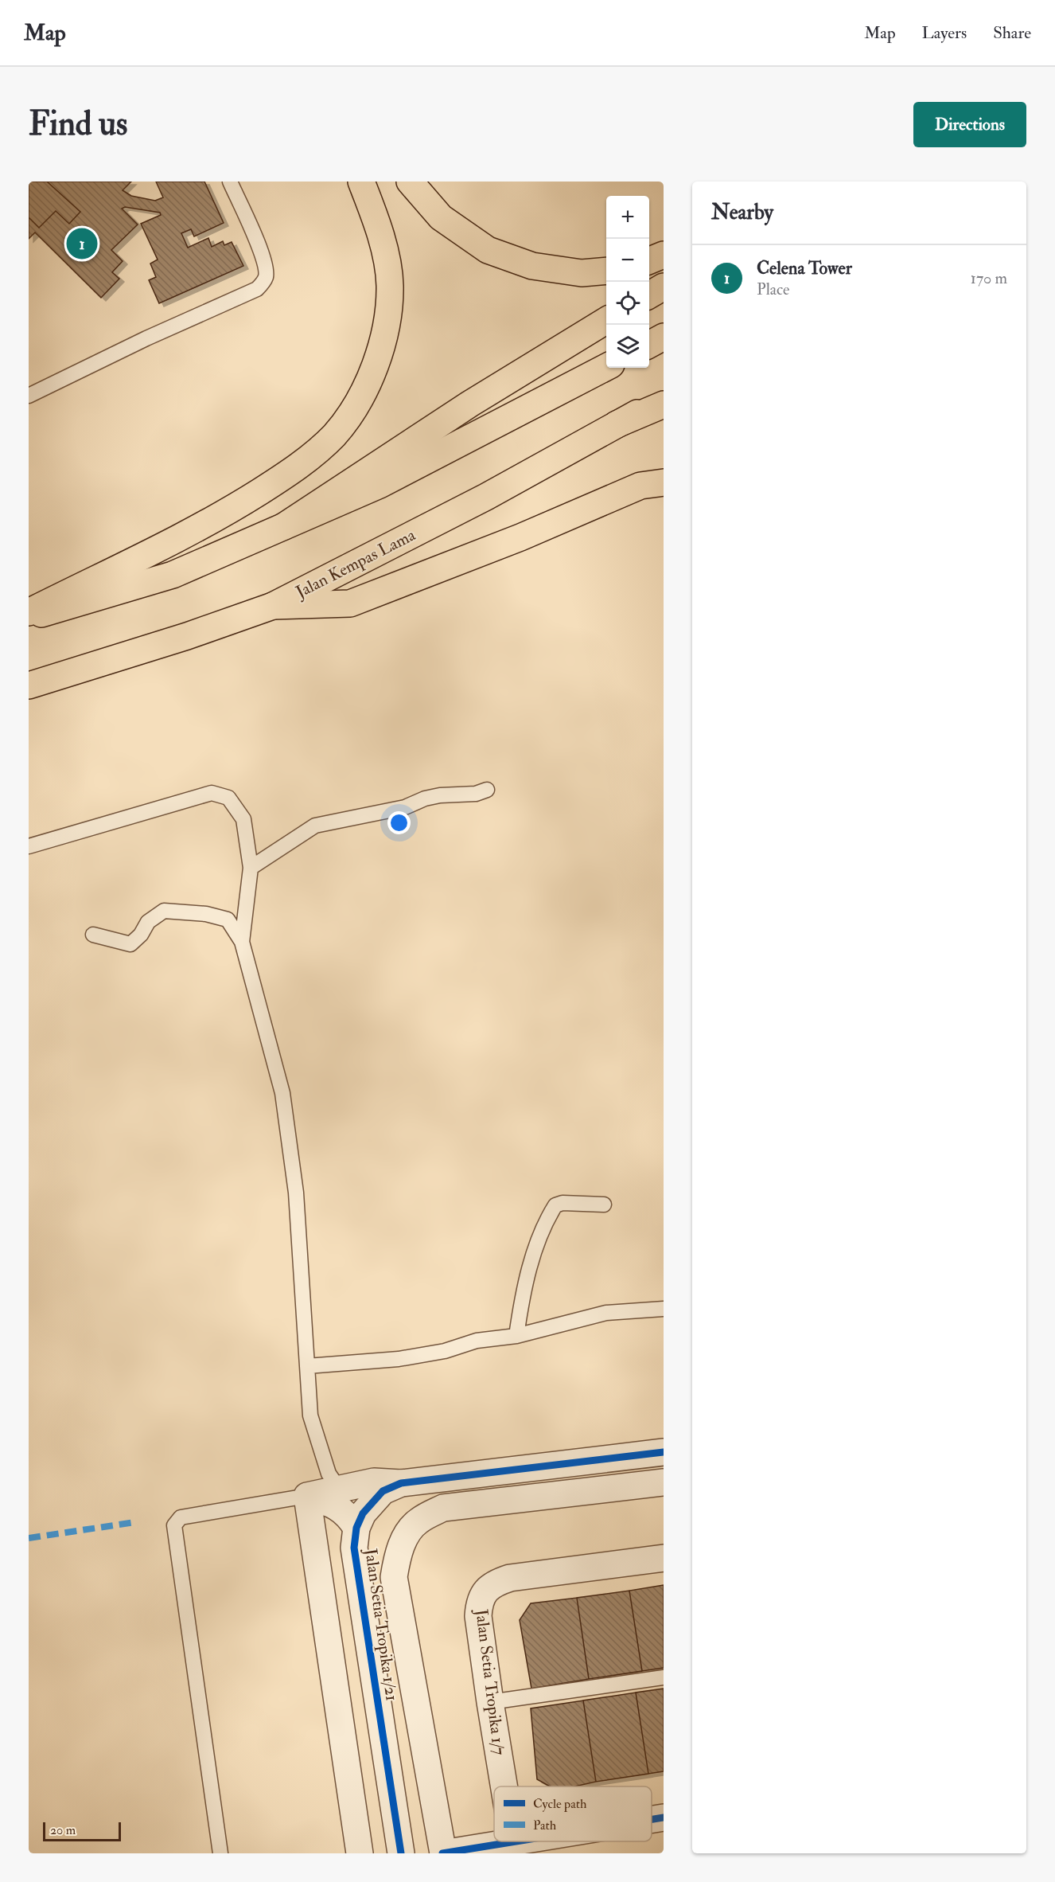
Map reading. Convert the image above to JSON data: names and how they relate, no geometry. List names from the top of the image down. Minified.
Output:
{"streets":{"main road":["Jalan Kempas Lama"],"street":["Jalan Setia Tropika 1/21","Jalan Setia Tropika 1/7"]},"legend":["Cycle path","Path"],"scale_bar":"20 m","page":{"header":"Map","nav":["Map","Layers","Share"],"buttons":"Directions","title":"Find us","heading":"Nearby","map_buttons":["+","−"],"pins":"1","list":[{"mark":"1","name":"Celena Tower","note":"Place","value":"170 m"}],"scale":"20 m"}}
